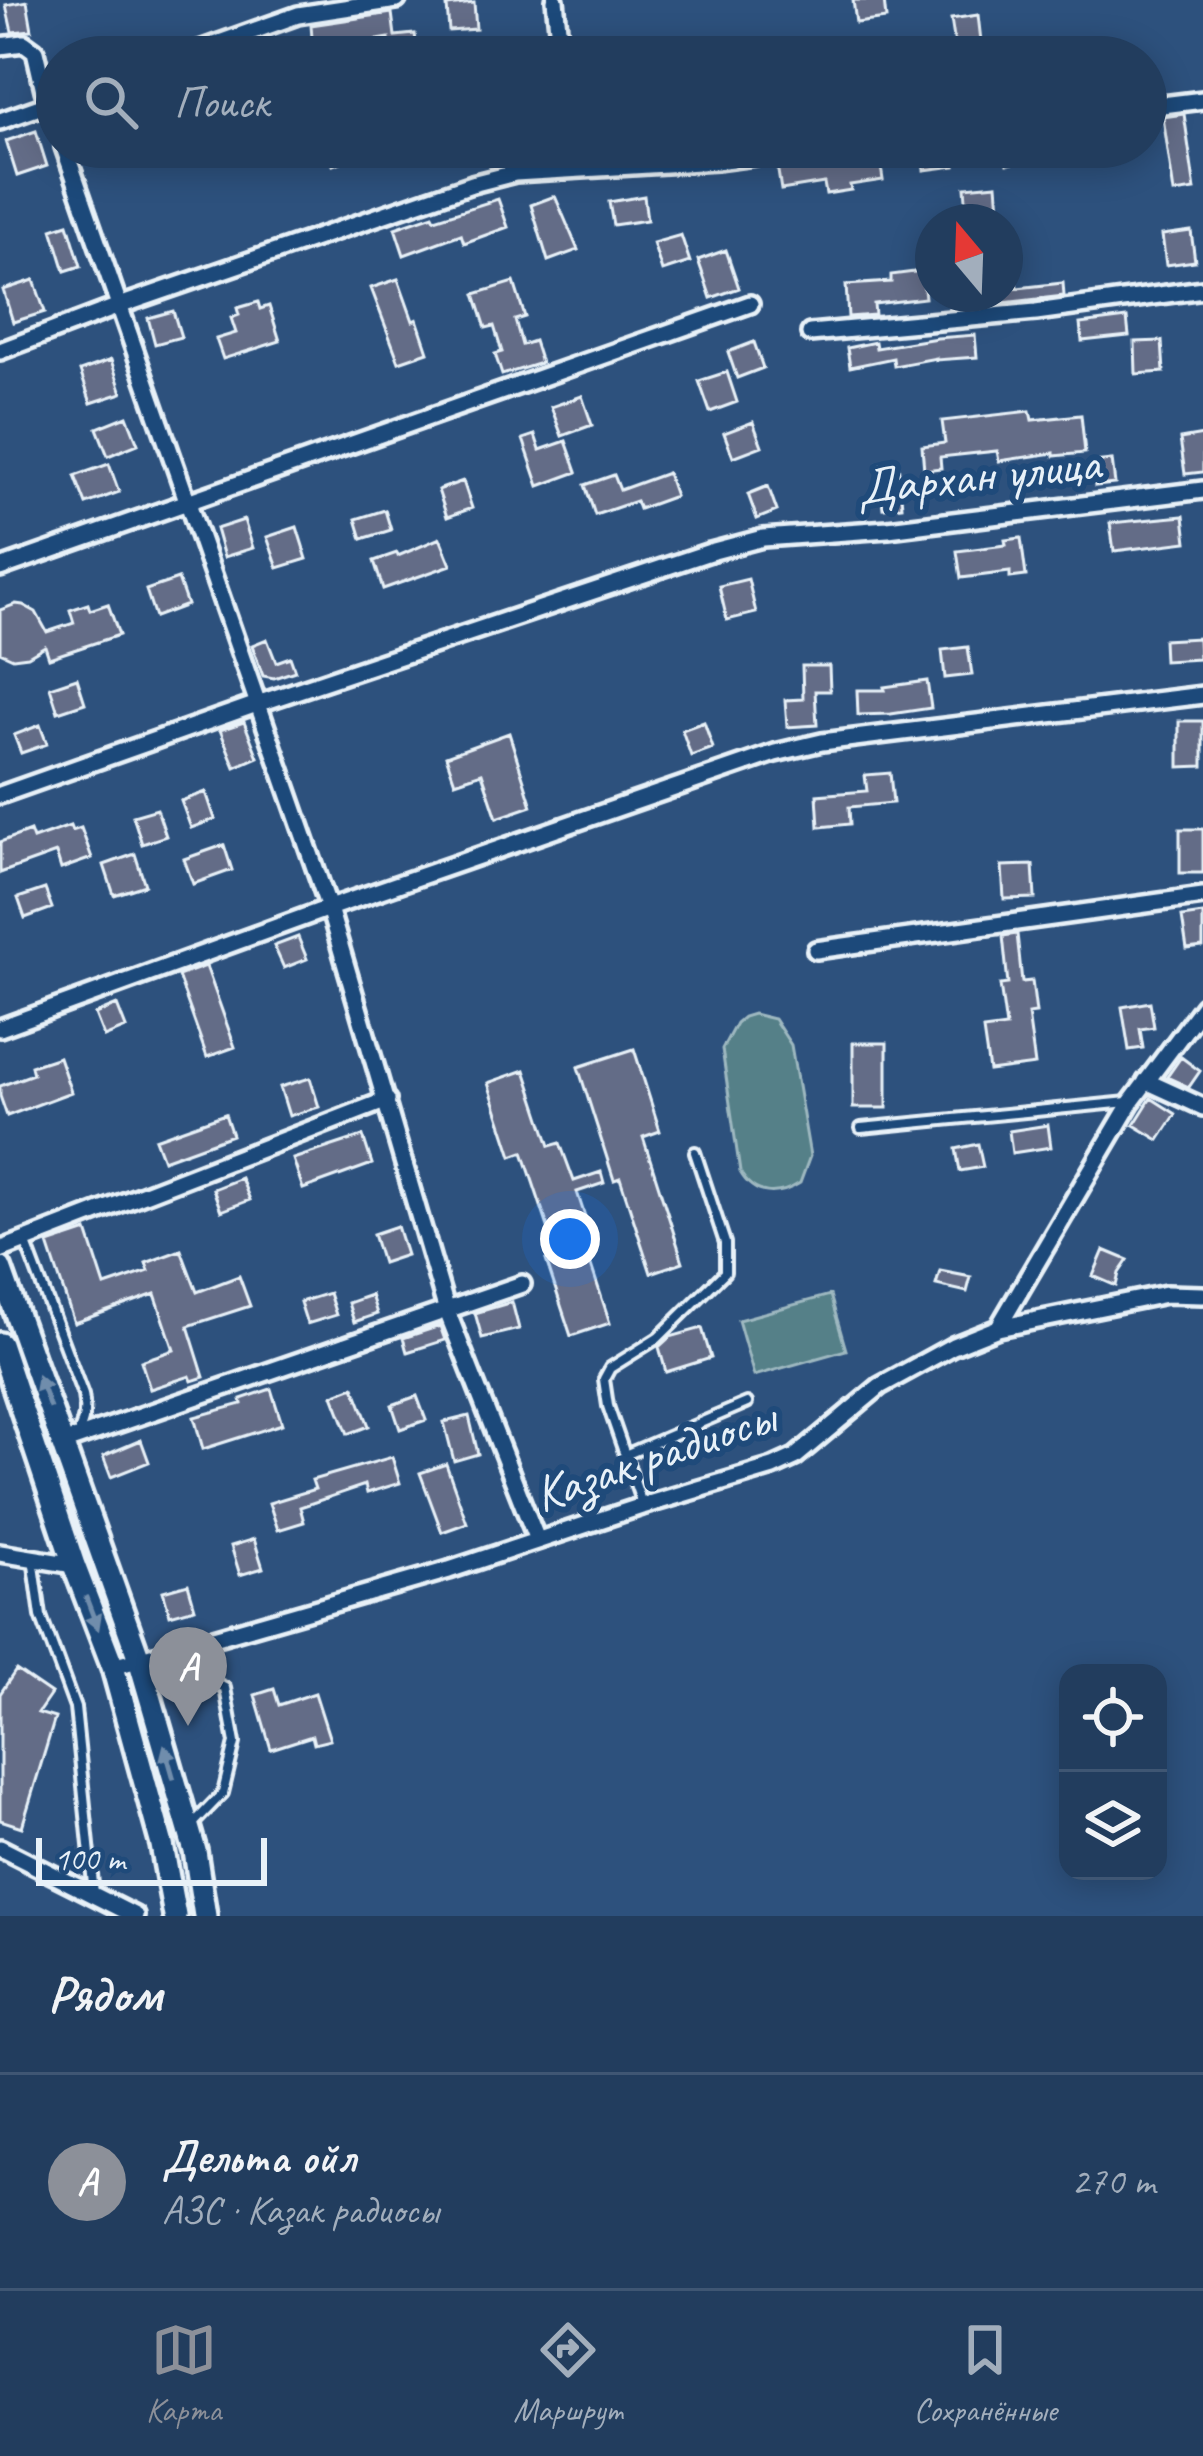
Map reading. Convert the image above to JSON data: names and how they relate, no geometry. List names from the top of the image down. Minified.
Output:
{"streets":{"street":["Дархан улица","Казак радиосы"]},"scale_bar":"100 m","north":"top","page":{"search":"Поиск","pins":"A","scale":"100 m","heading":"Рядом","list":[{"mark":"A","name":"Дельта ойл","note":"АЗС · Казак радиосы","value":"270 m"}],"nav":["Карта","Маршрут","Сохранённые"]}}
